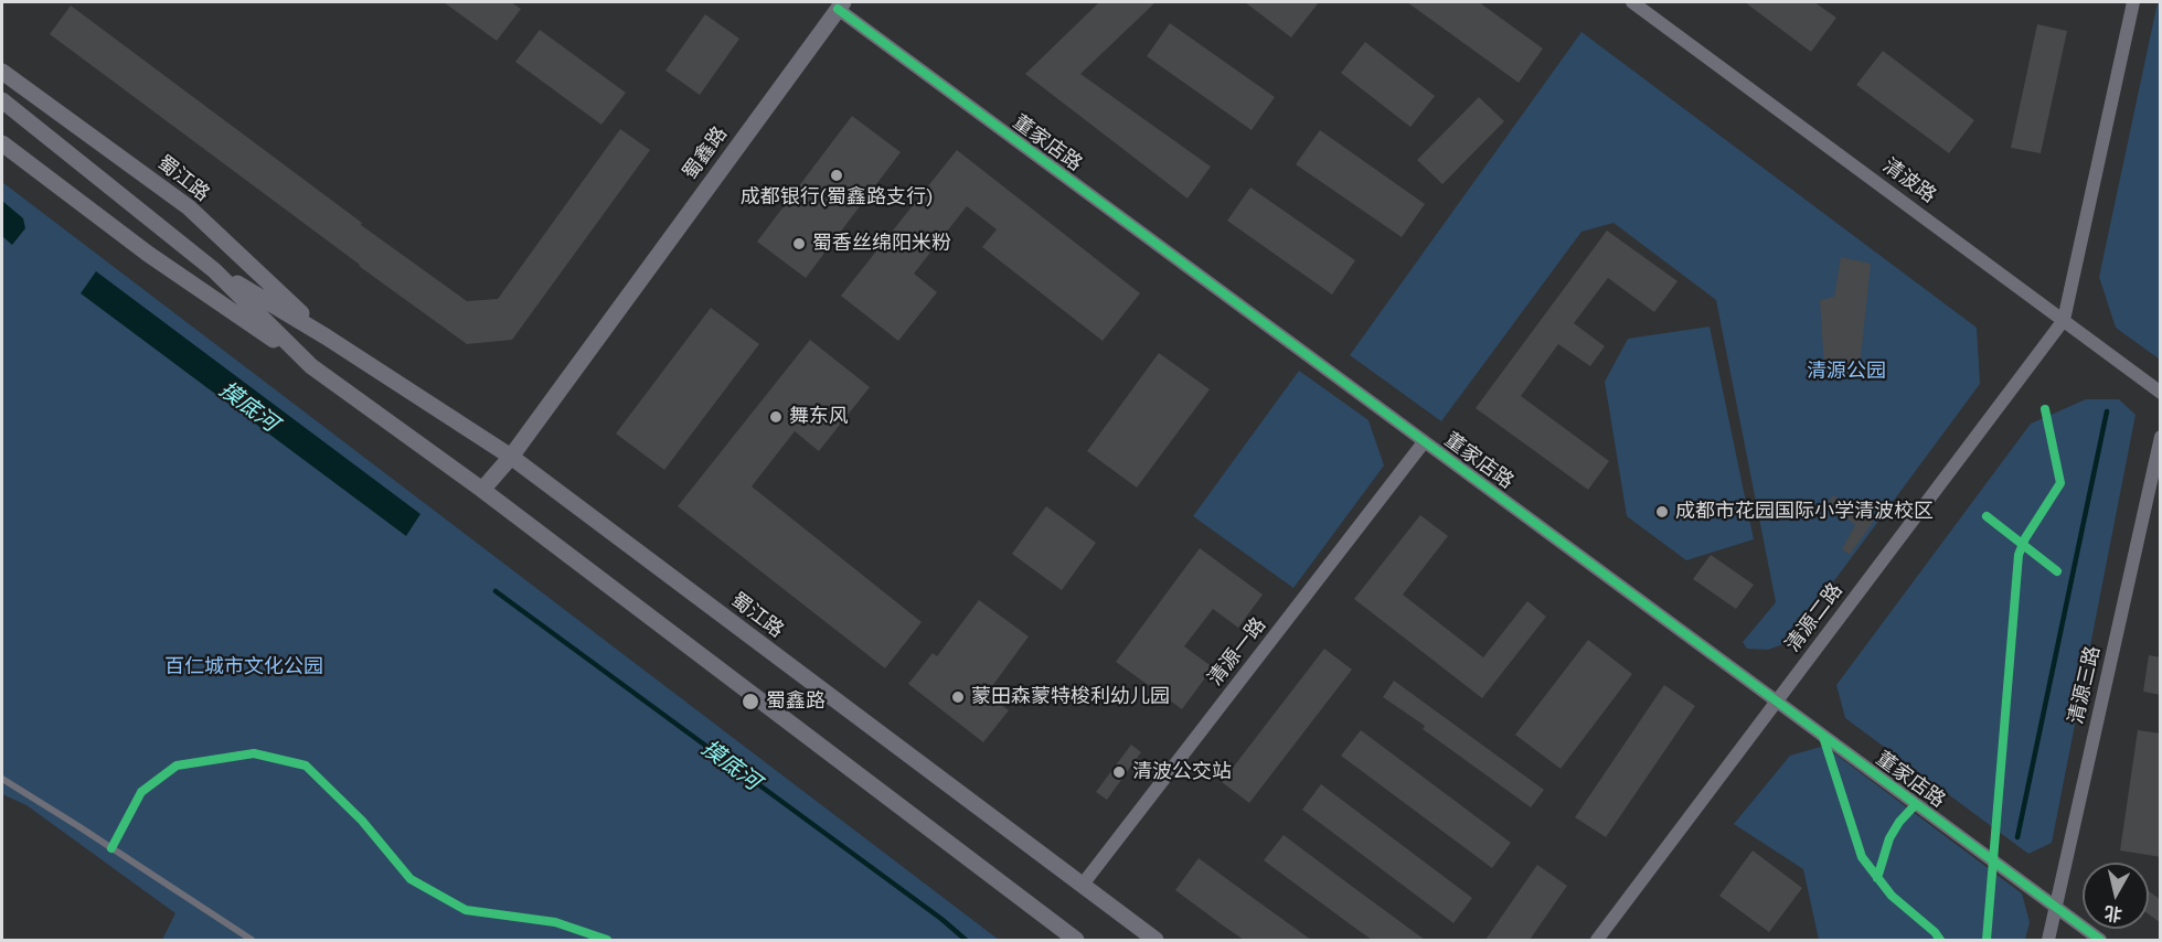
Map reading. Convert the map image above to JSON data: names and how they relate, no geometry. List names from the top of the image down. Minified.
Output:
{"streets":{"street":["董家店路","蜀鑫路","蜀江路","清波路","清源二路","清源一路","清源三路"]},"crossings":[["董家店路","蜀鑫路"],["董家店路","清源二路"],["董家店路","清源一路"],["董家店路","清源三路"],["蜀鑫路","蜀江路"],["蜀江路","清源一路"],["清波路","清源二路"]],"water":["摸底河"],"parks":["清源公园","百仁城市文化公园"],"places":["成都银行(蜀鑫路支行)","蜀香丝绵阳米粉","舞东风","成都市花园国际小学清波校区","蒙田森蒙特梭利幼儿园","蜀鑫路","清波公交站"],"north":"bottom"}
